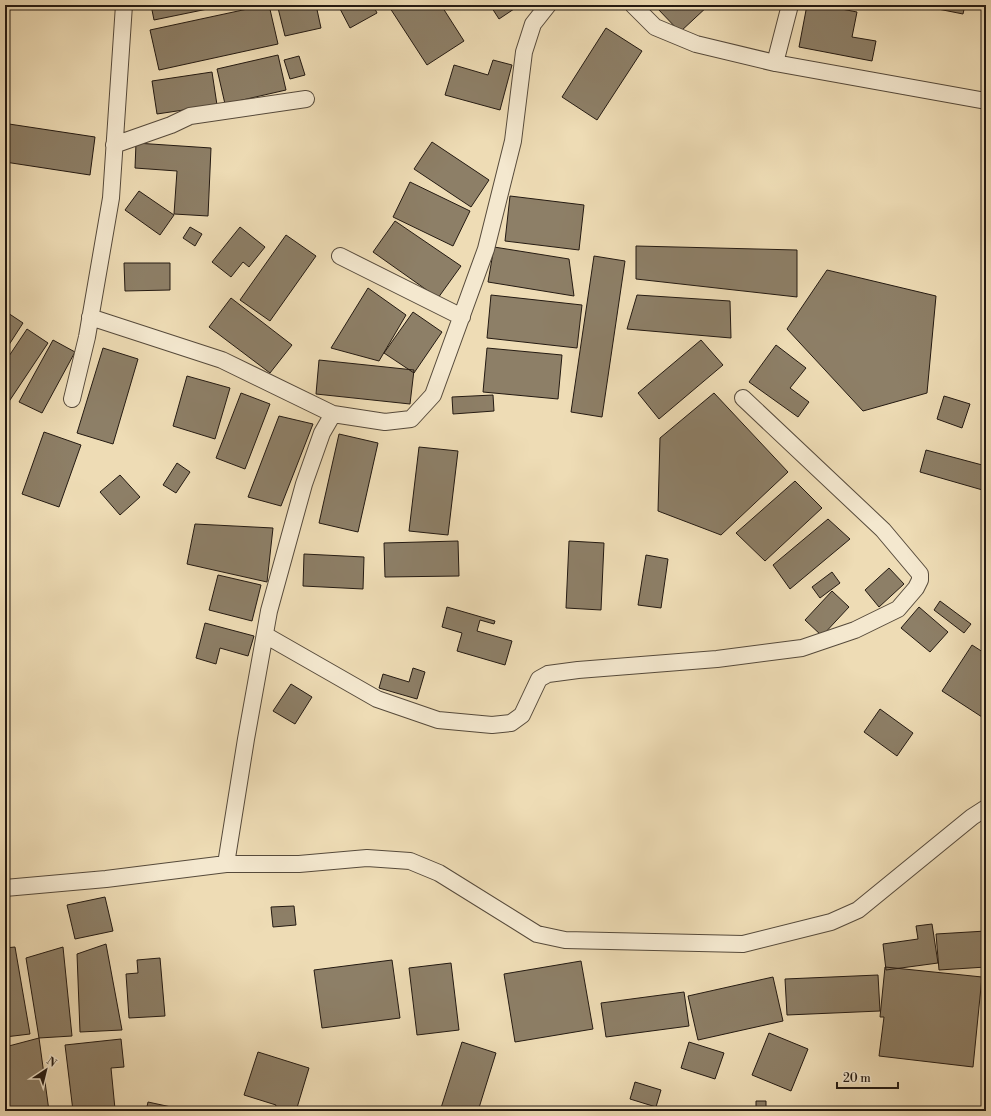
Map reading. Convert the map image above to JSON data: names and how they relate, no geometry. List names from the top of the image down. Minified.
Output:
{"scale_bar":"20 m","north":"top right"}
